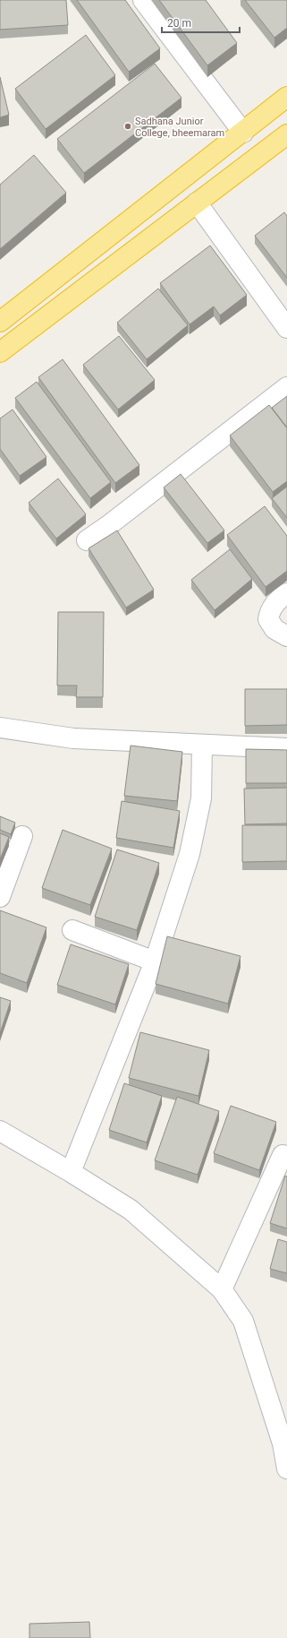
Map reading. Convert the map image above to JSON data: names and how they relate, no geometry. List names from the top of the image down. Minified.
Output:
{"places":["Sadhana Junior College, bheemaram"],"scale_bar":"20 m"}
